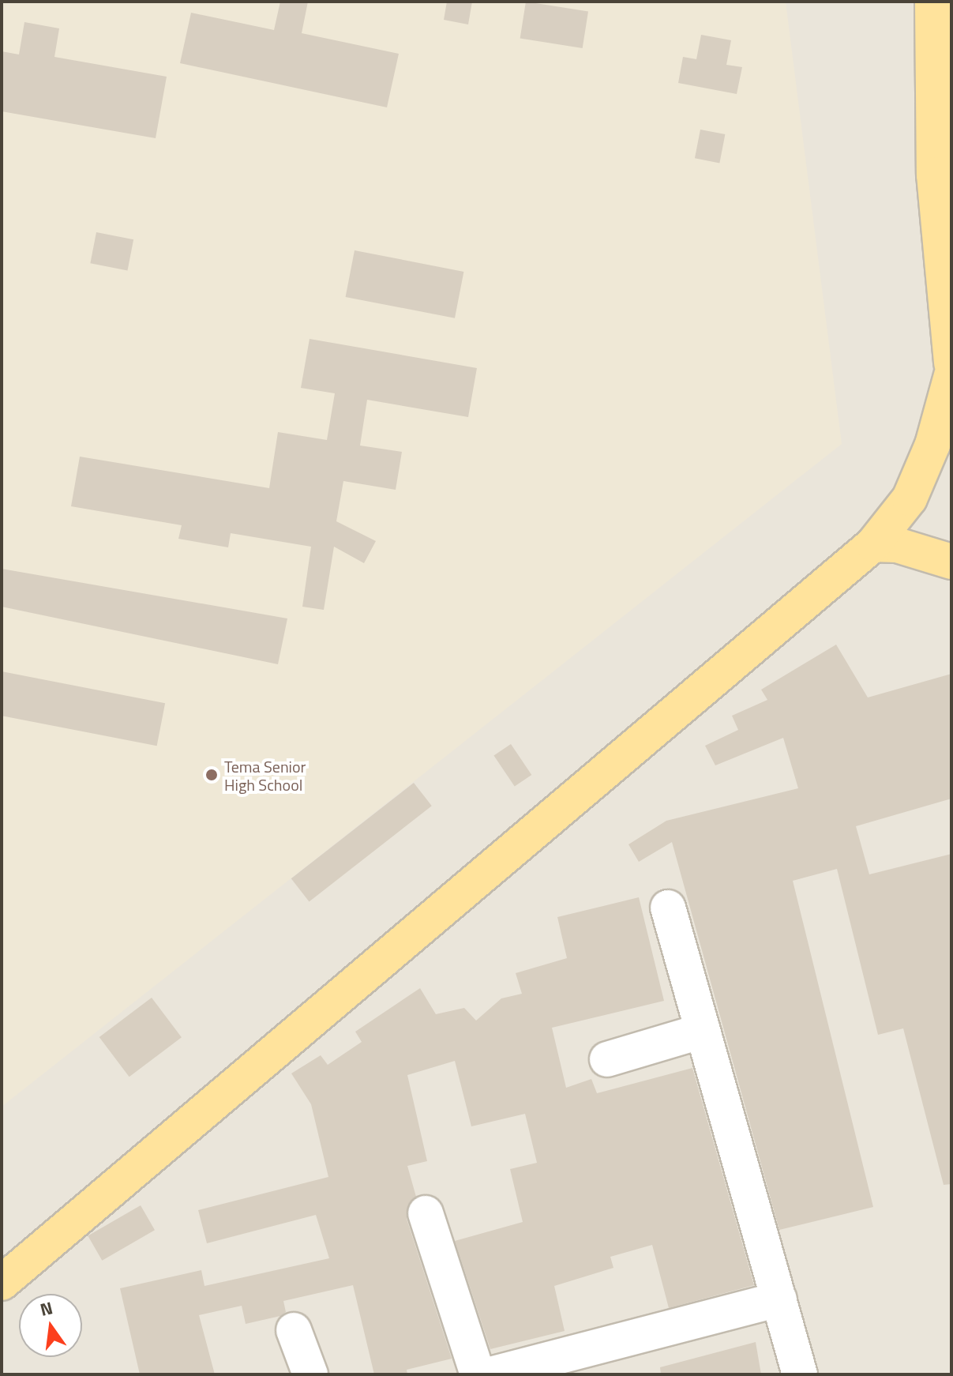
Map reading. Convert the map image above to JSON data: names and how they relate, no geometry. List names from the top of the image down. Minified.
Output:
{"places":["Tema Senior High School"],"north":"top"}
